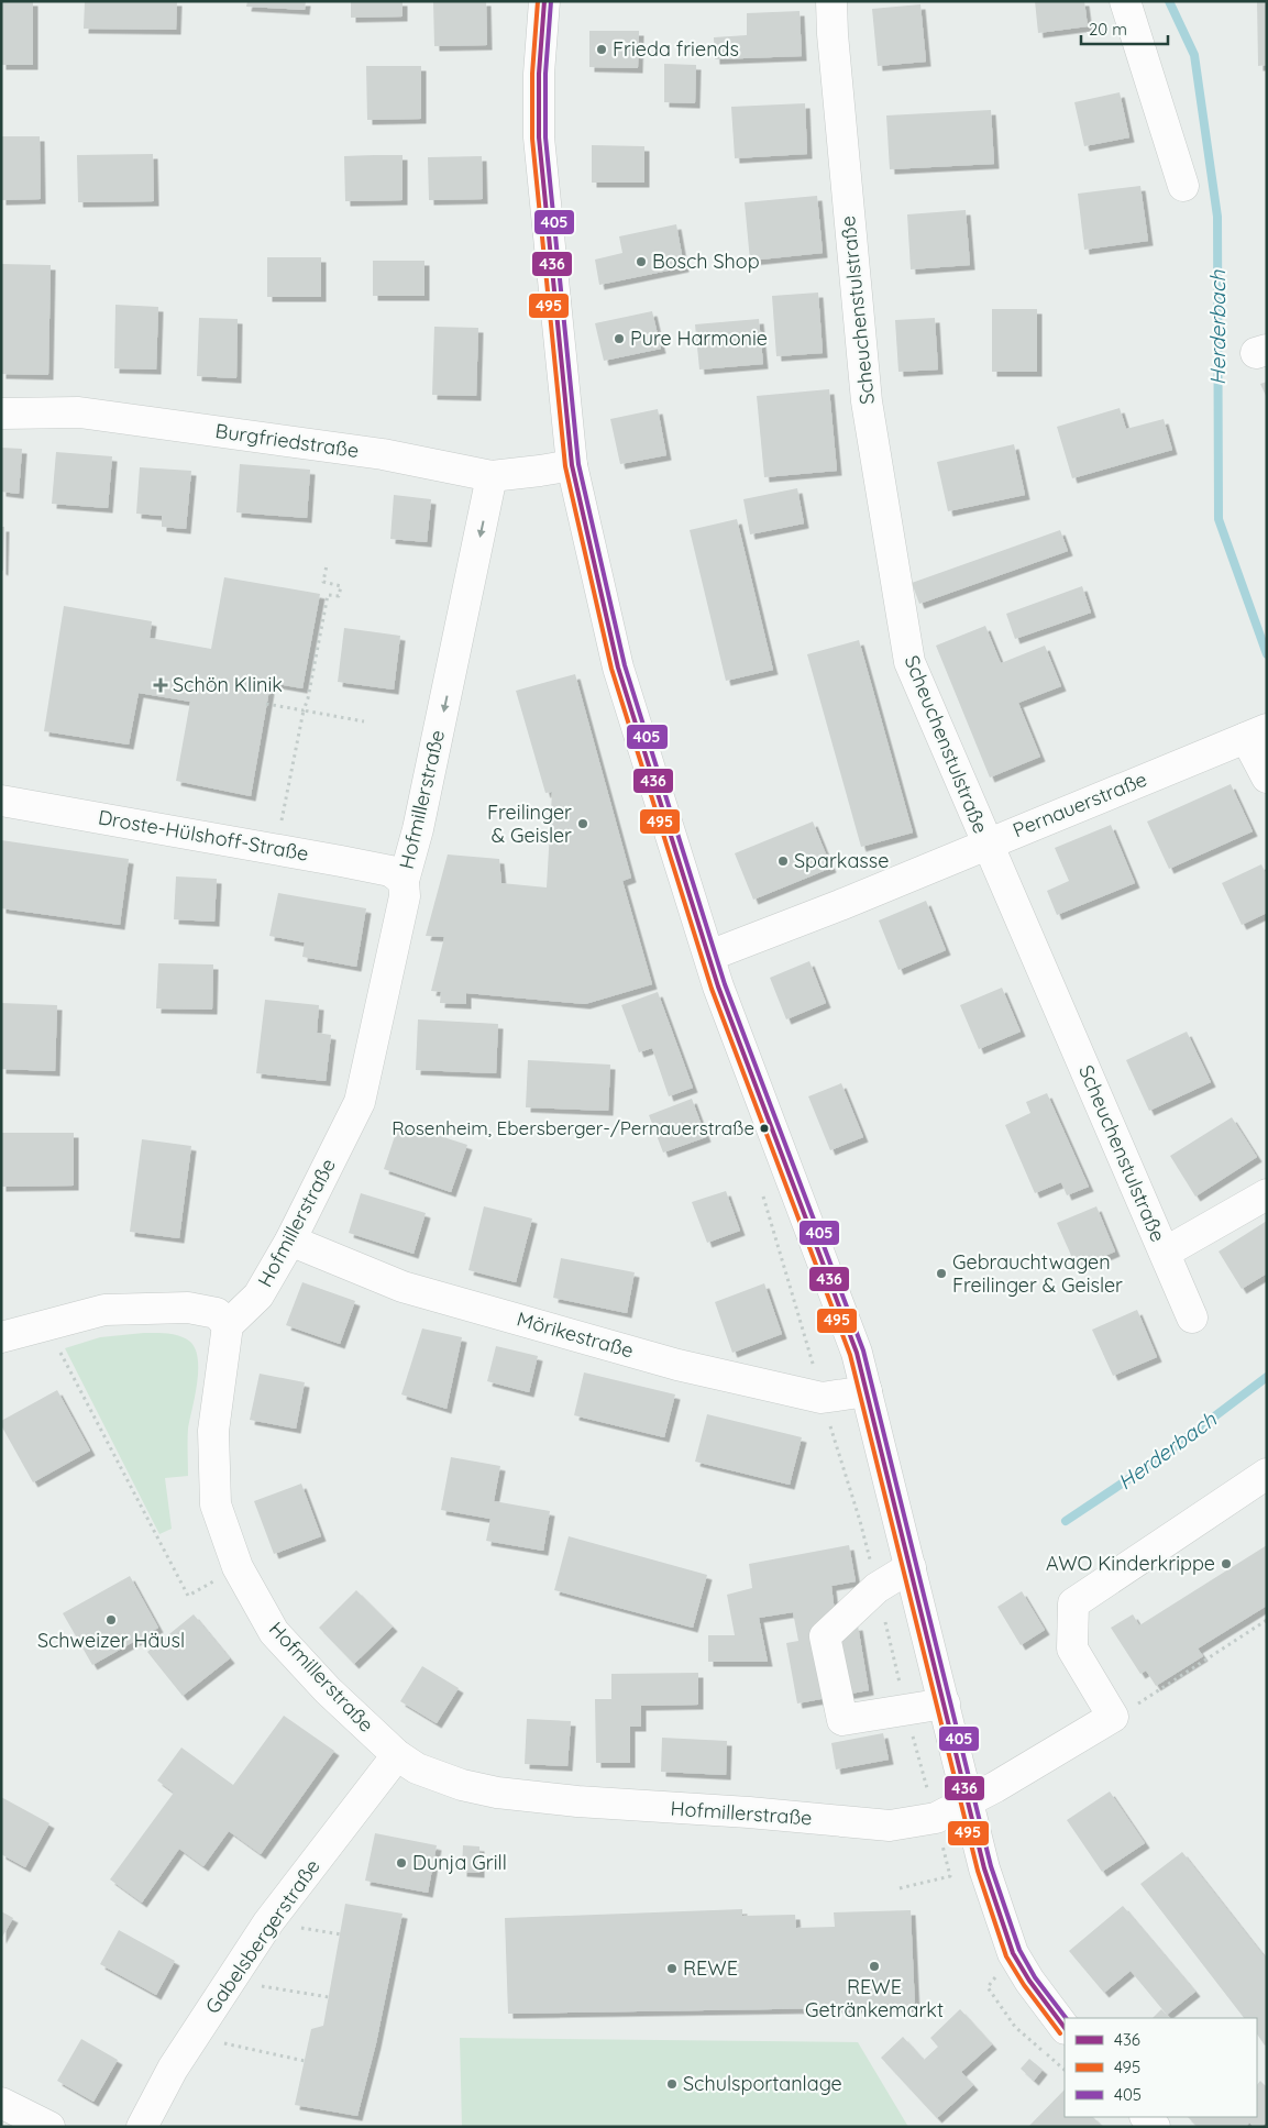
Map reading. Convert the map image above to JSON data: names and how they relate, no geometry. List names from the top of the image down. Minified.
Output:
{"streets":{"street":["Scheuchenstulstraße","Burgfriedstraße","Hofmillerstraße","Pernauerstraße","Droste-Hülshoff-Straße","Mörikestraße","Gabelsbergerstraße"]},"crossings":[["Scheuchenstulstraße","Pernauerstraße"],["Burgfriedstraße","Hofmillerstraße"],["Hofmillerstraße","Droste-Hülshoff-Straße"],["Hofmillerstraße","Mörikestraße"],["Hofmillerstraße","Gabelsbergerstraße"]],"water":["Herderbach"],"places":{"other":["Frieda friends","Bosch Shop","Pure Harmonie","Freilinger & Geisler","Sparkasse","Rosenheim, Ebersberger-/Pernauerstraße","Gebrauchtwagen Freilinger & Geisler","AWO Kinderkrippe","Schweizer Häusl","Dunja Grill","REWE Getränkemarkt","REWE","Schulsportanlage"],"health":["Schön Klinik"]},"lines":["transit line 436","transit line 495","transit line 405"],"legend":["436","495","405"],"scale_bar":"20 m"}
